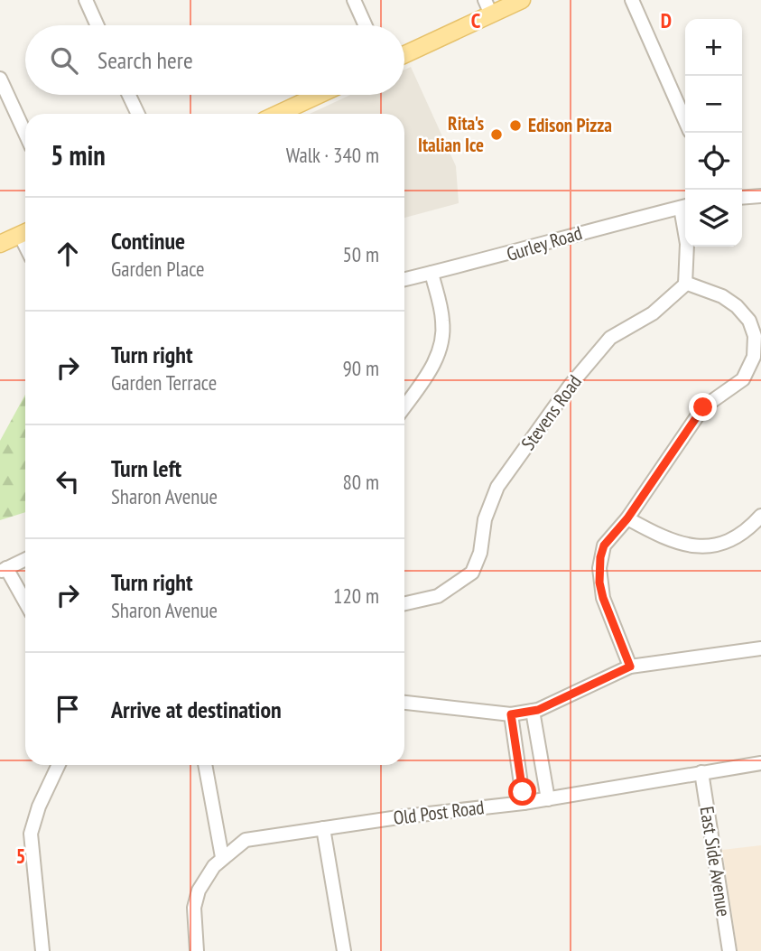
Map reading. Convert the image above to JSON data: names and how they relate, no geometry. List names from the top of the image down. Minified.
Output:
{"streets":{"street":["Gurley Road","Stevens Road","Old Post Road","East Side Avenue"]},"crossings":[["Old Post Road","East Side Avenue"]],"places":["Edison Pizza","Rita's Italian Ice"],"page":{"map_buttons":["+","−"],"search":"Search here","heading":["5 min","Walk · 340 m"],"list":[["Continue","Garden Place","50 m"],["Turn right","Garden Terrace","90 m"],["Turn left","Sharon Avenue","80 m"],["Turn right","Sharon Avenue","120 m"],"Arrive at destination"]},"grid":{"columns":["C","D"],"rows":["5"]}}
